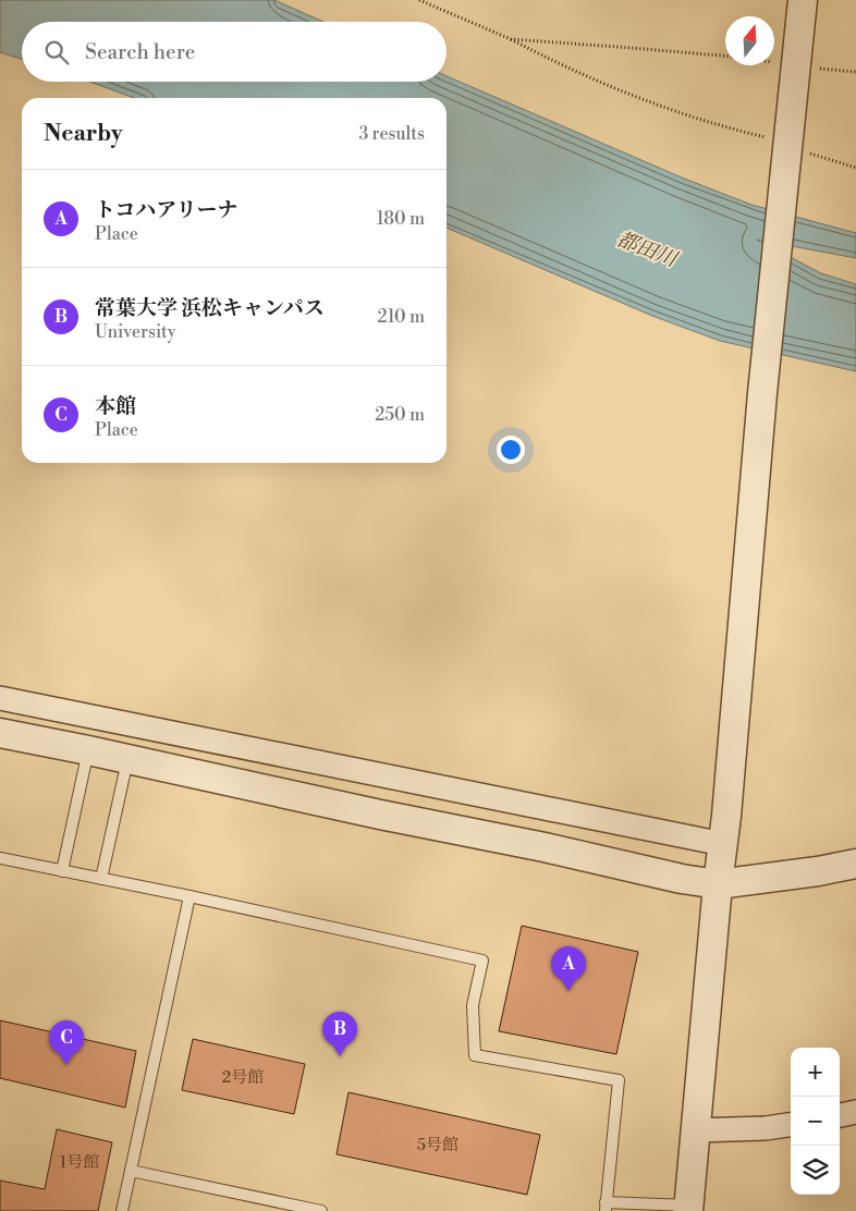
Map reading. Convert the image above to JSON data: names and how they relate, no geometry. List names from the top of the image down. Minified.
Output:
{"water":["都田川"],"house_numbers":["2号館","5号館","1号館"],"north":"top","page":{"search":"Search here","heading":["Nearby","3 results"],"list":[{"mark":"A","name":"トコハアリーナ","note":"Place","value":"180 m"},{"mark":"B","name":"常葉大学 浜松キャンパス","note":"University","value":"210 m"},{"mark":"C","name":"本館","note":"Place","value":"250 m"}],"pins":["A","B","C"],"map_buttons":["+","−"]}}
